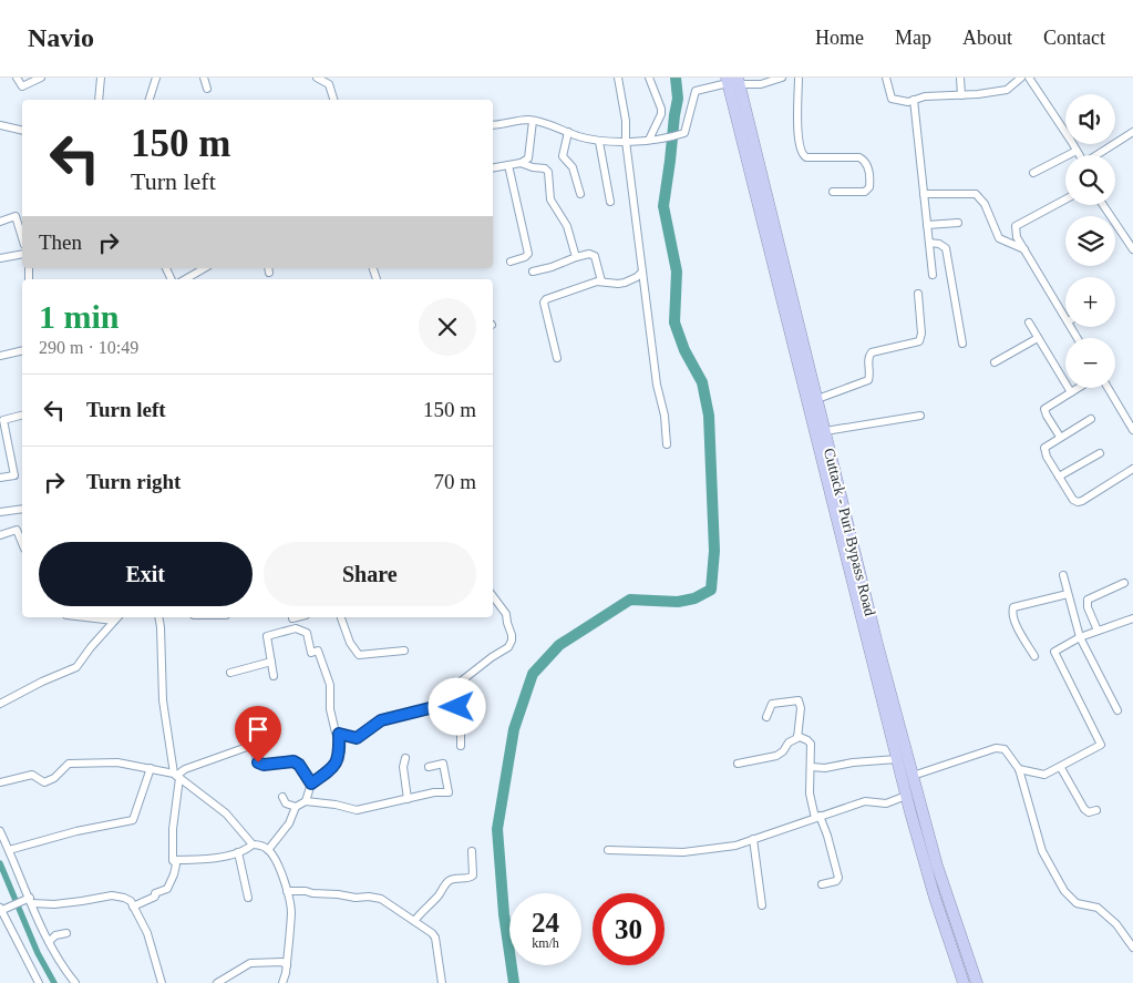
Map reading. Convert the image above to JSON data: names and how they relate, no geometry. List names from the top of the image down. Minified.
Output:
{"streets":{"highway":["Cuttack - Puri Bypass Road"]},"page":{"header":"Navio","nav":["Home","Map","About","Contact"],"map_buttons":["+","−"],"turn":["150 m","Turn left"],"then":"Then","heading":["1 min","290 m · 10:49"],"list":[{"name":"Turn left","value":"150 m"},{"name":"Turn right","value":"70 m"}],"buttons":["Exit","Share"],"speed":"24 km/h","limit":"30"}}
